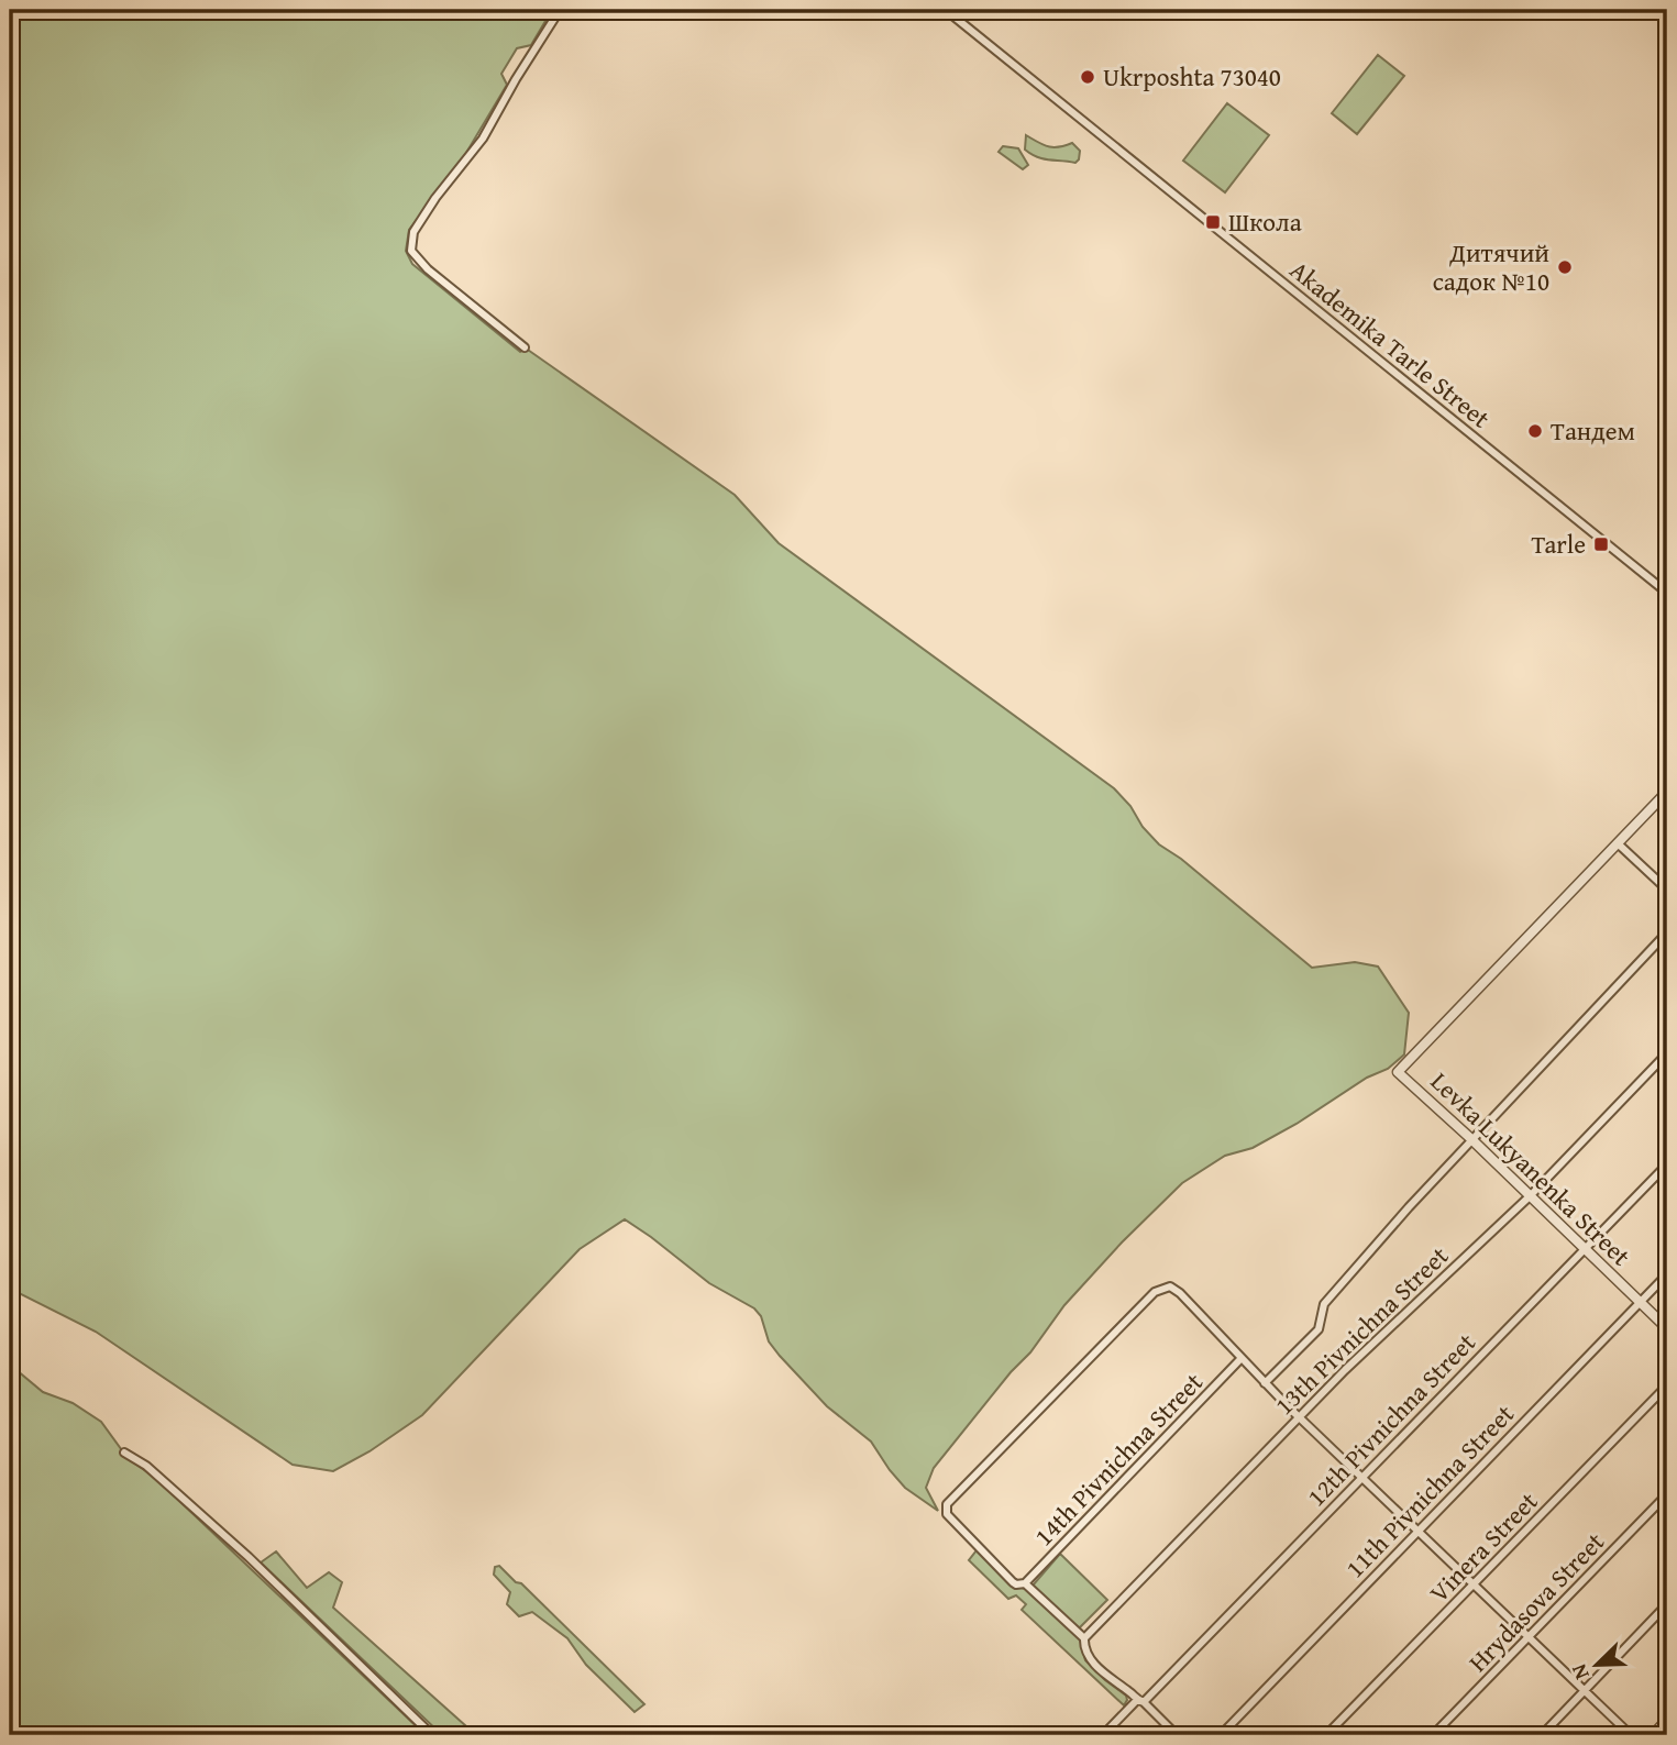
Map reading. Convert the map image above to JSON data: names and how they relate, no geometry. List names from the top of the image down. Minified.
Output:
{"streets":{"street":["Akademika Tarle Street","Levka Lukyanenka Street","13th Pivnichna Street","12th Pivnichna Street","14th Pivnichna Street","11th Pivnichna Street","Vinera Street","Hrydasova Street"]},"crossings":[["Levka Lukyanenka Street","13th Pivnichna Street"],["Levka Lukyanenka Street","12th Pivnichna Street"],["Levka Lukyanenka Street","11th Pivnichna Street"]],"places":{"other":["Ukrposhta 73040","Дитячий садок №10","Тандем"],"transit":["Школа","Tarle"]},"north":"bottom left"}
